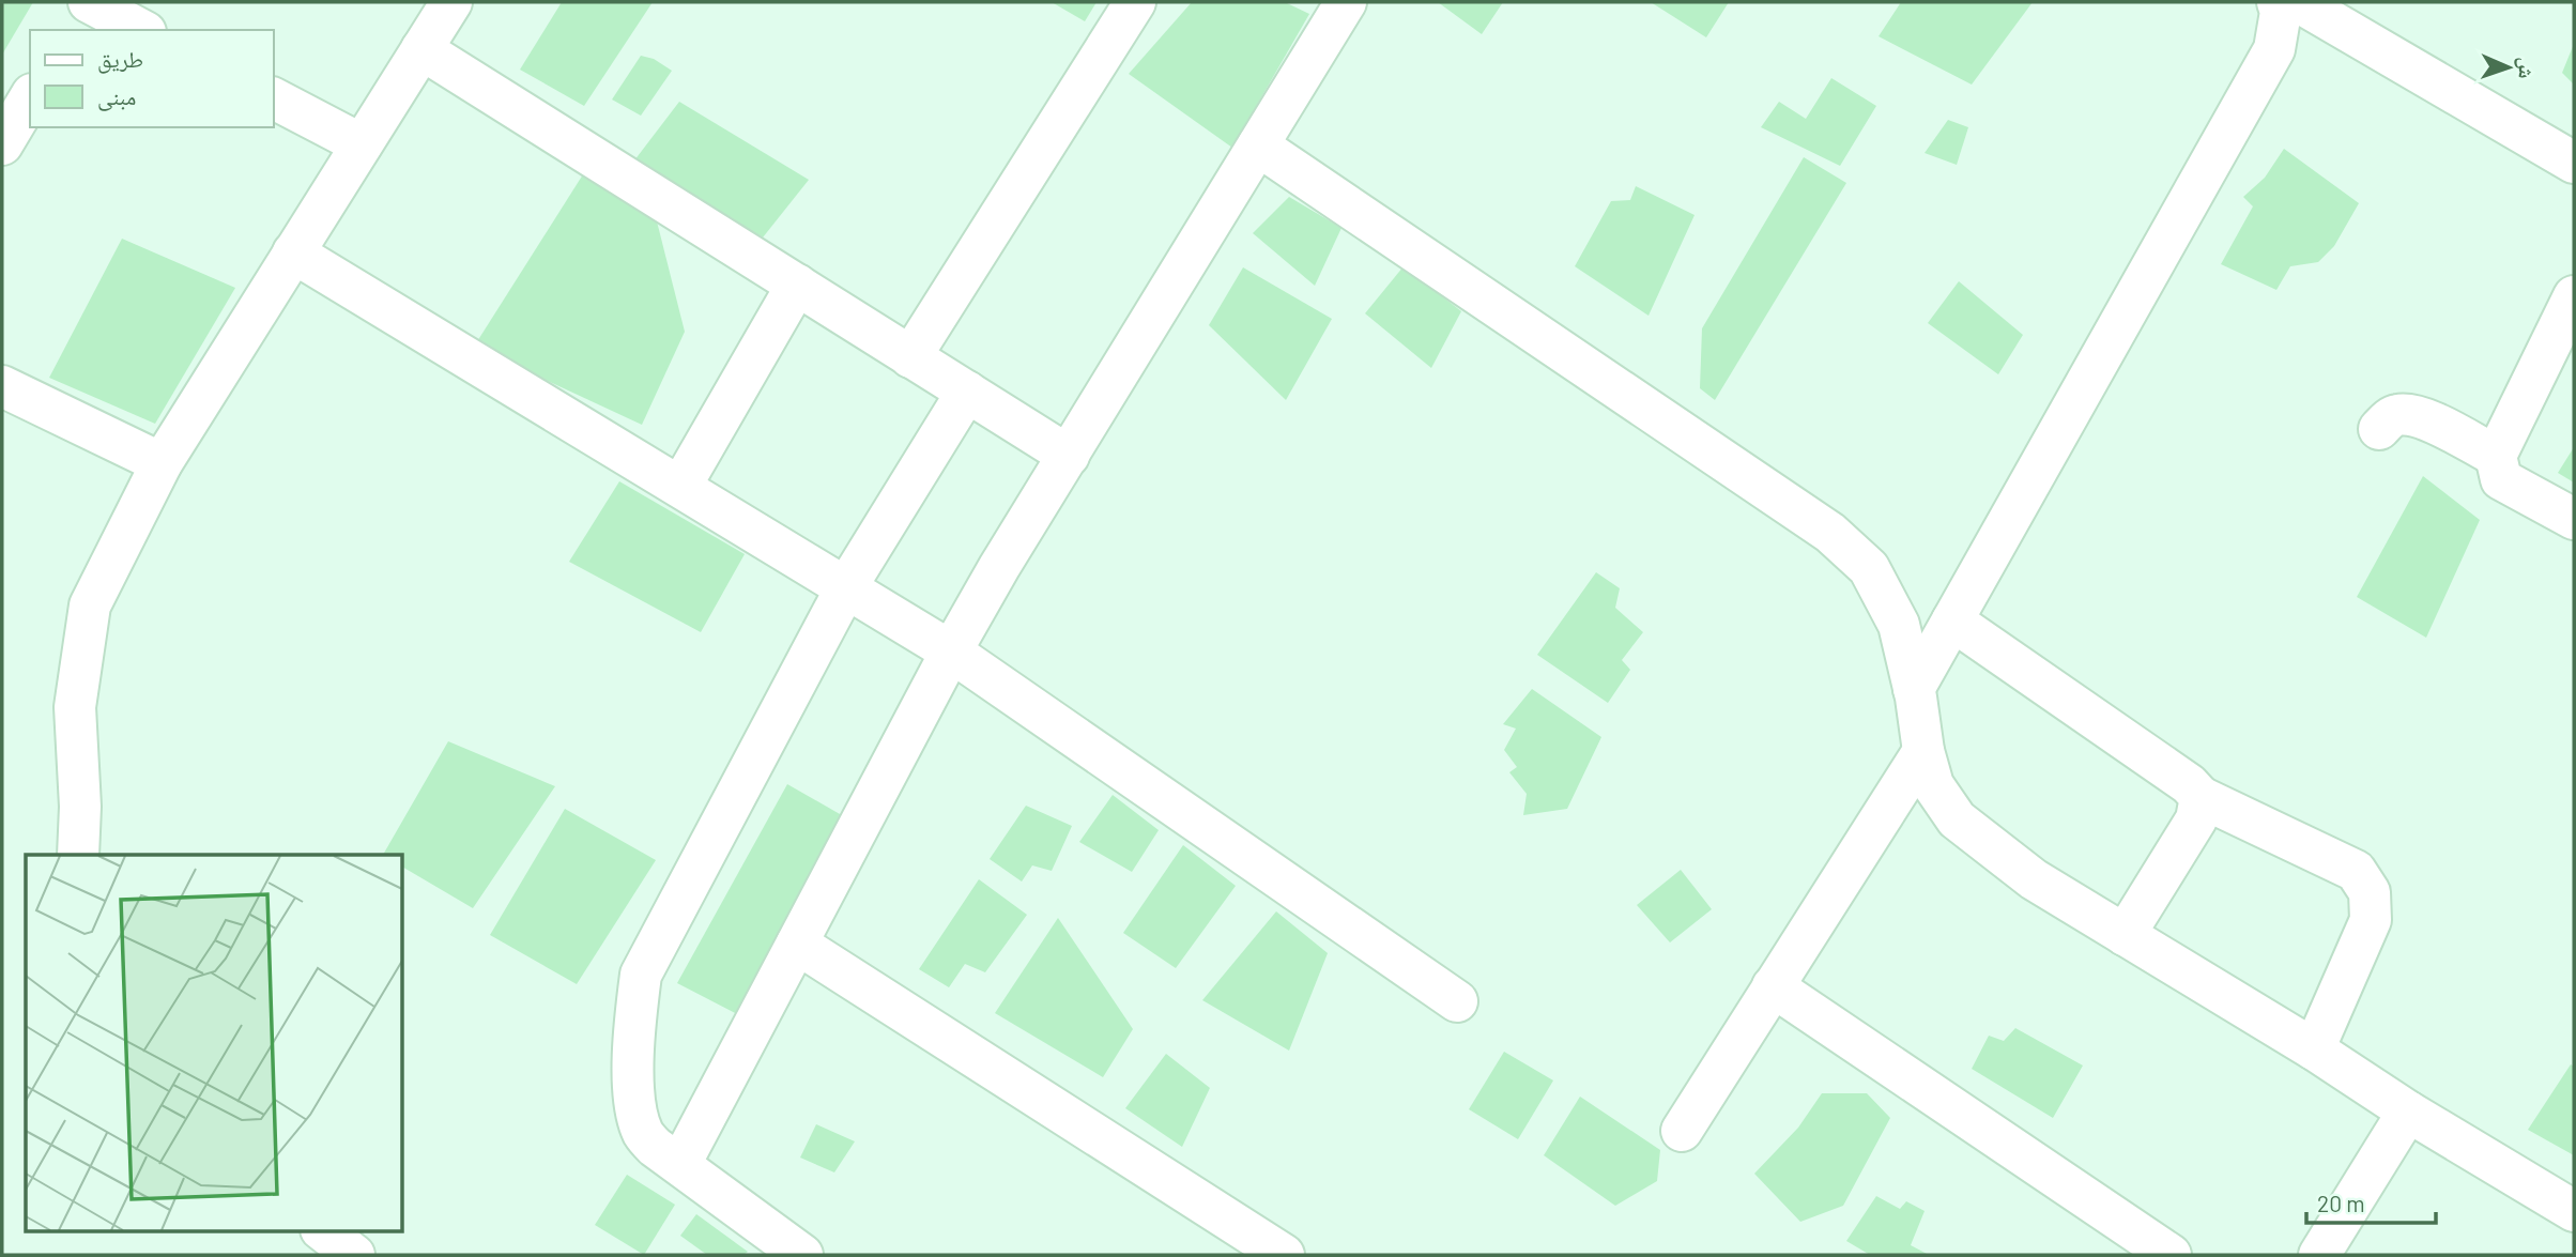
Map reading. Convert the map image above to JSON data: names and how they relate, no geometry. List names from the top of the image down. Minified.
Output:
{"legend":["طريق","مبنى"],"scale_bar":"20 m","north":"right"}
